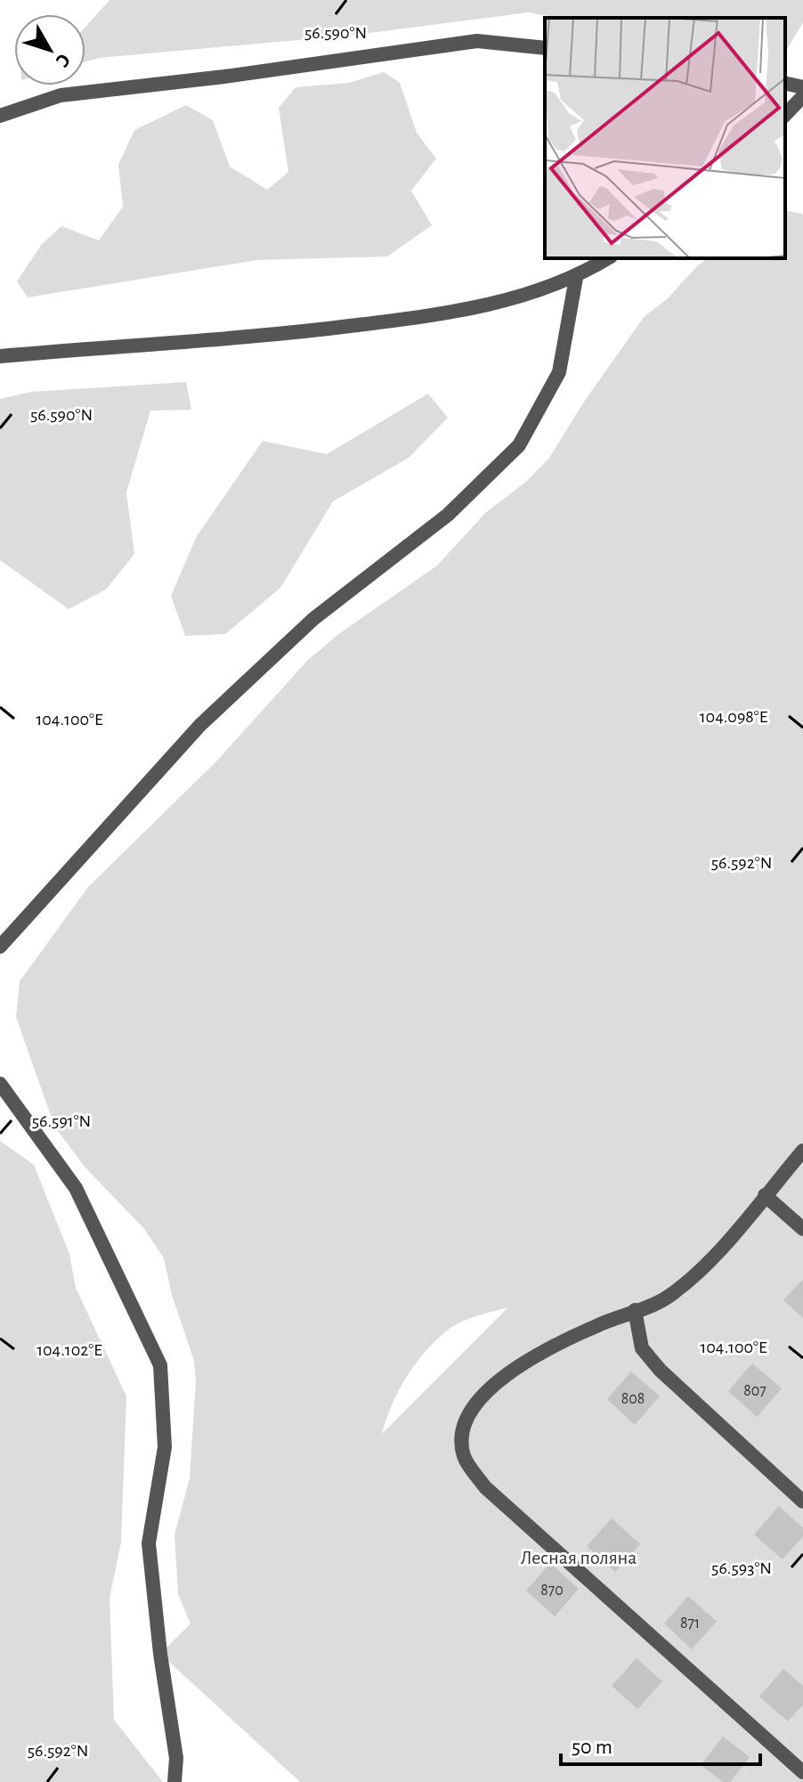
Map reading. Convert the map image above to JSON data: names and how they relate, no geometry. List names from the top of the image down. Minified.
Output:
{"parks":["Лесная поляна"],"house_numbers":["807","808","870","871"],"scale_bar":"50 m","north":"bottom right","coordinates":["56.590°N","104.098°E","104.100°E","56.592°N","56.591°N","104.102°E","56.593°N"]}
